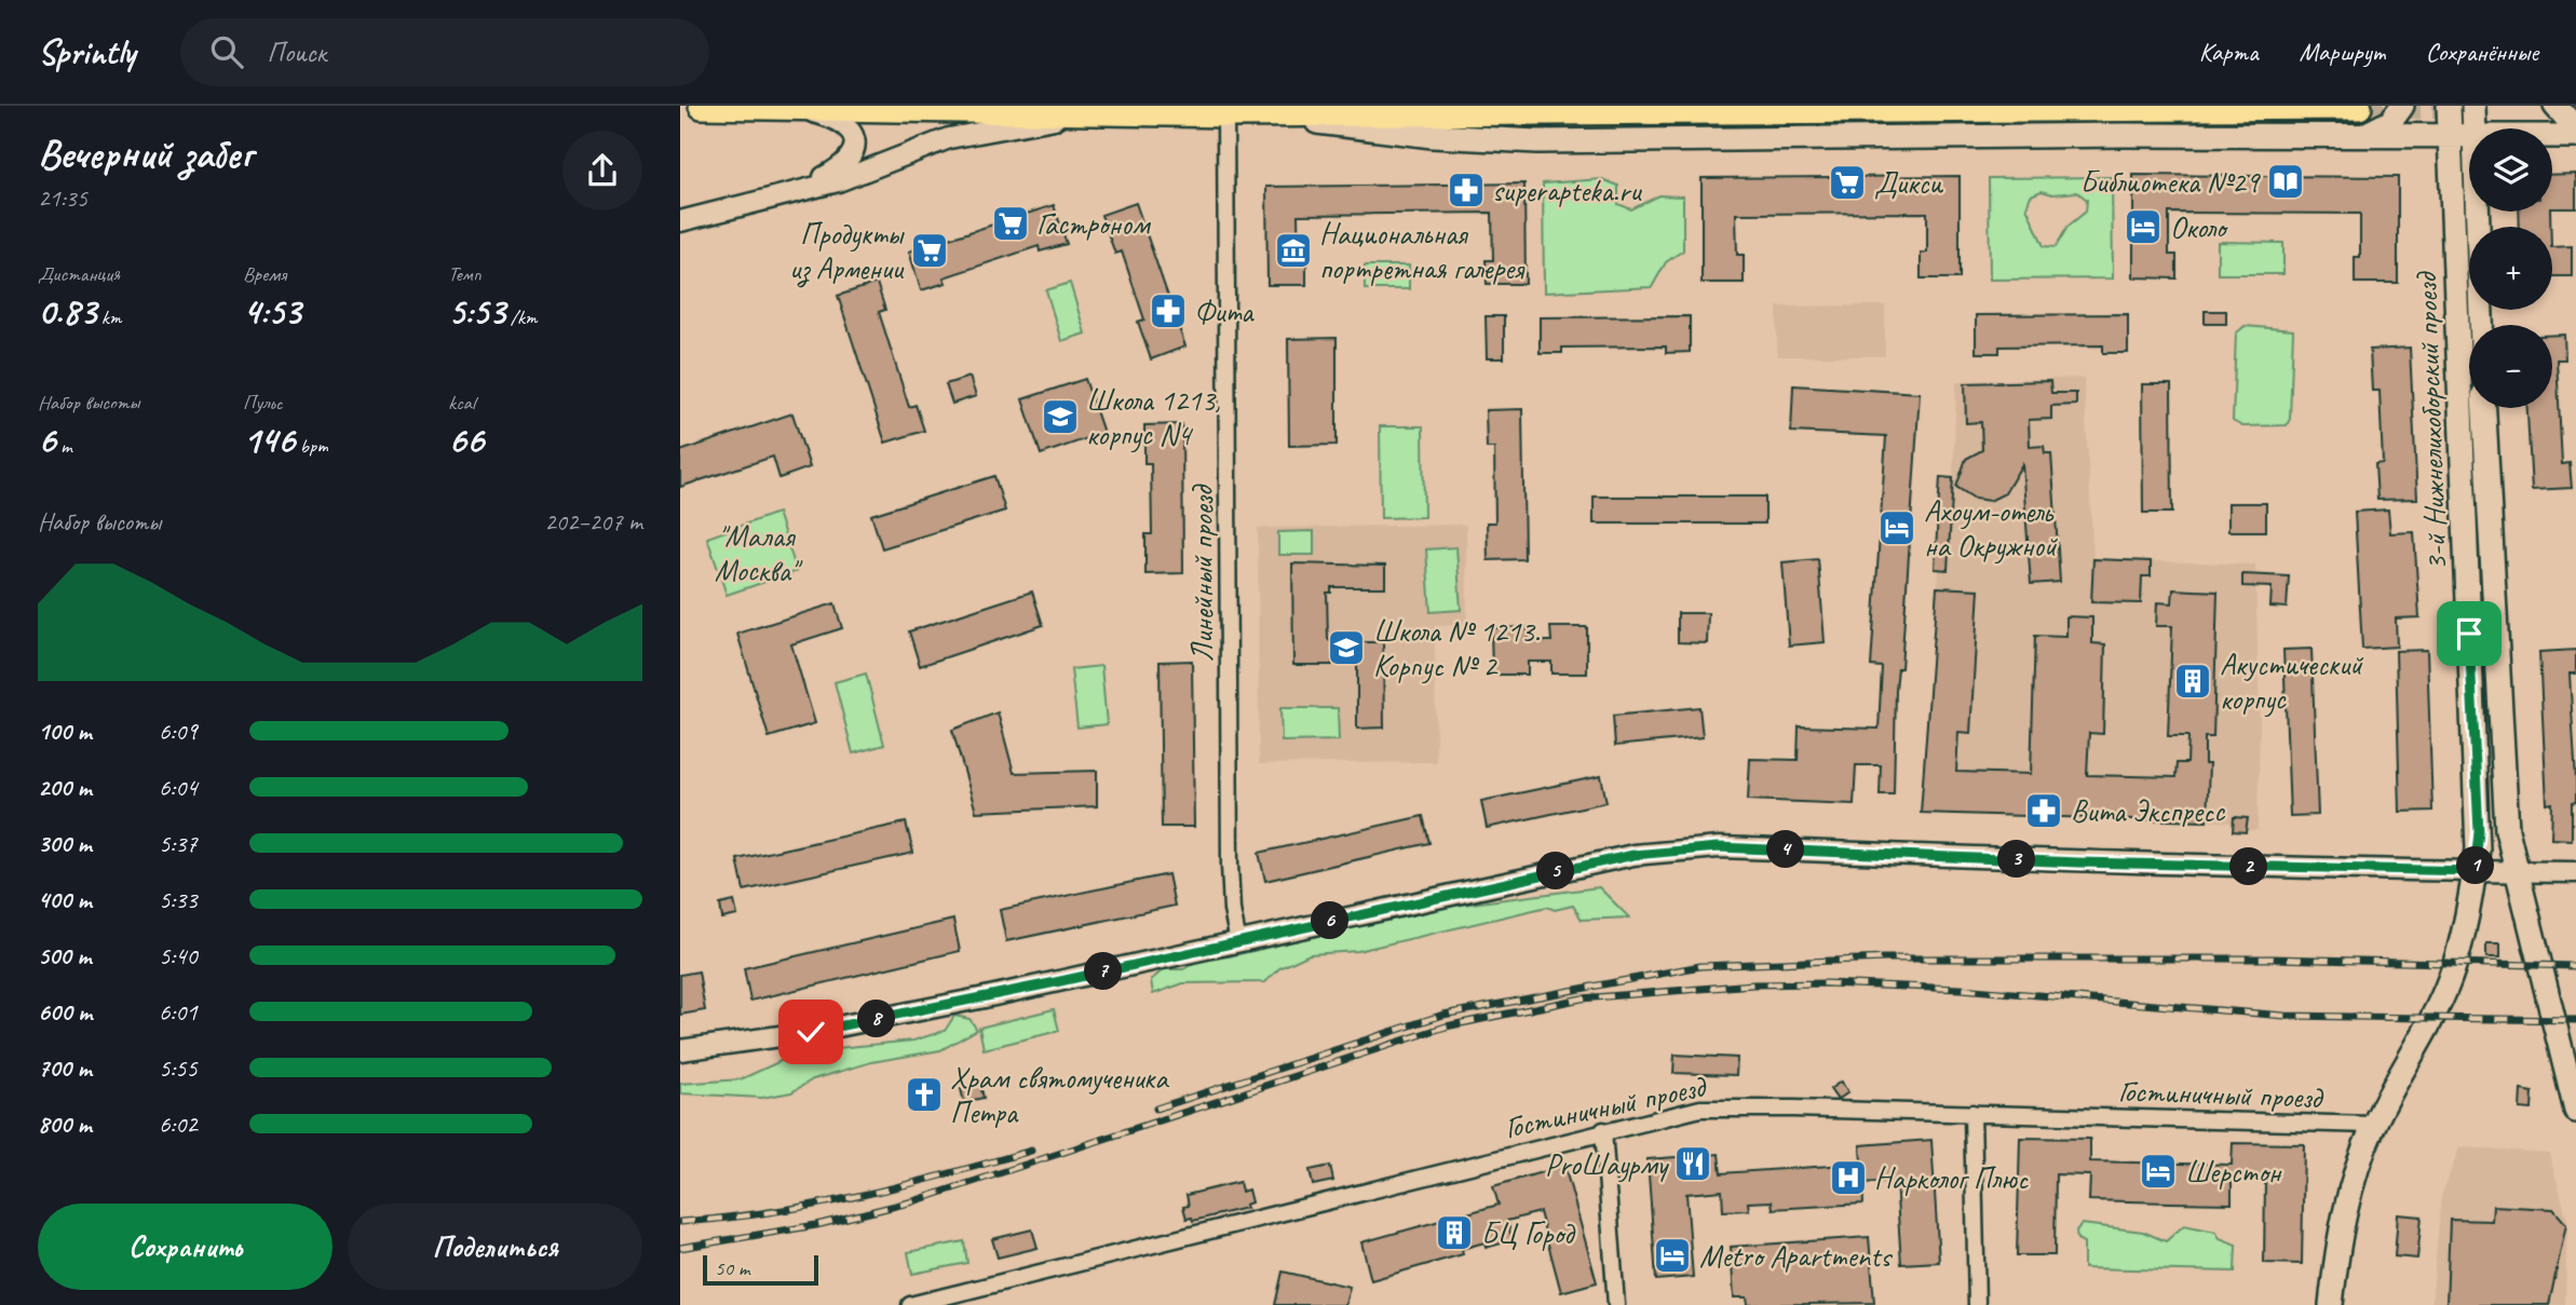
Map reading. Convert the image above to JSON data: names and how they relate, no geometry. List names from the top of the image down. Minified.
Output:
{"streets":{"main road":["3-й Нижнелихоборский проезд"],"street":["Линейный проезд","Гостиничный проезд"]},"crossings":[["3-й Нижнелихоборский проезд","Гостиничный проезд"]],"parks":["\"Малая Москва\""],"places":{"library":["Библиотека №29"],"supermarket":["Дикси","Гастроном","Продукты из Армении"],"pharmacy":["superapteka.ru","Фита","Вита Экспресс"],"hotel":["Около","Ахоум-отель на Окружной","Шерстон","Metro Apartments"],"museum":["Национальная портретная галерея"],"school or university":["Школа 1213, корпус N4","Школа № 1213. Корпус № 2"],"building":["Акустический корпус","БЦ Город"],"church":["Храм святомученика Петра"],"restaurant":["ProШаурму"],"hospital":["Нарколог Плюс"]},"scale_bar":"50 m","page":{"header":"Sprintly","search":"Поиск","nav":["Карта","Маршрут","Сохранённые"],"heading":["Вечерний забег","21:35"],"map_buttons":["+","−"],"stats":[["Дистанция","0.83 km"],["Время","4:53"],["Темп","5:53 /km"],["Набор высоты","6 m"],["Пульс","146 bpm"],["kcal","66"]],"chart":["Набор высоты","202–207 m"],"list":[{"name":"100 m","note":"6:09"},{"name":"200 m","note":"6:04"},{"name":"300 m","note":"5:37"},{"name":"400 m","note":"5:33"},{"name":"500 m","note":"5:40"},{"name":"600 m","note":"6:01"},{"name":"700 m","note":"5:55"},{"name":"800 m","note":"6:02"}],"pins":["4","3","1","2","5","6","7","8"],"buttons":["Сохранить","Поделиться"],"scale":"50 m"}}
